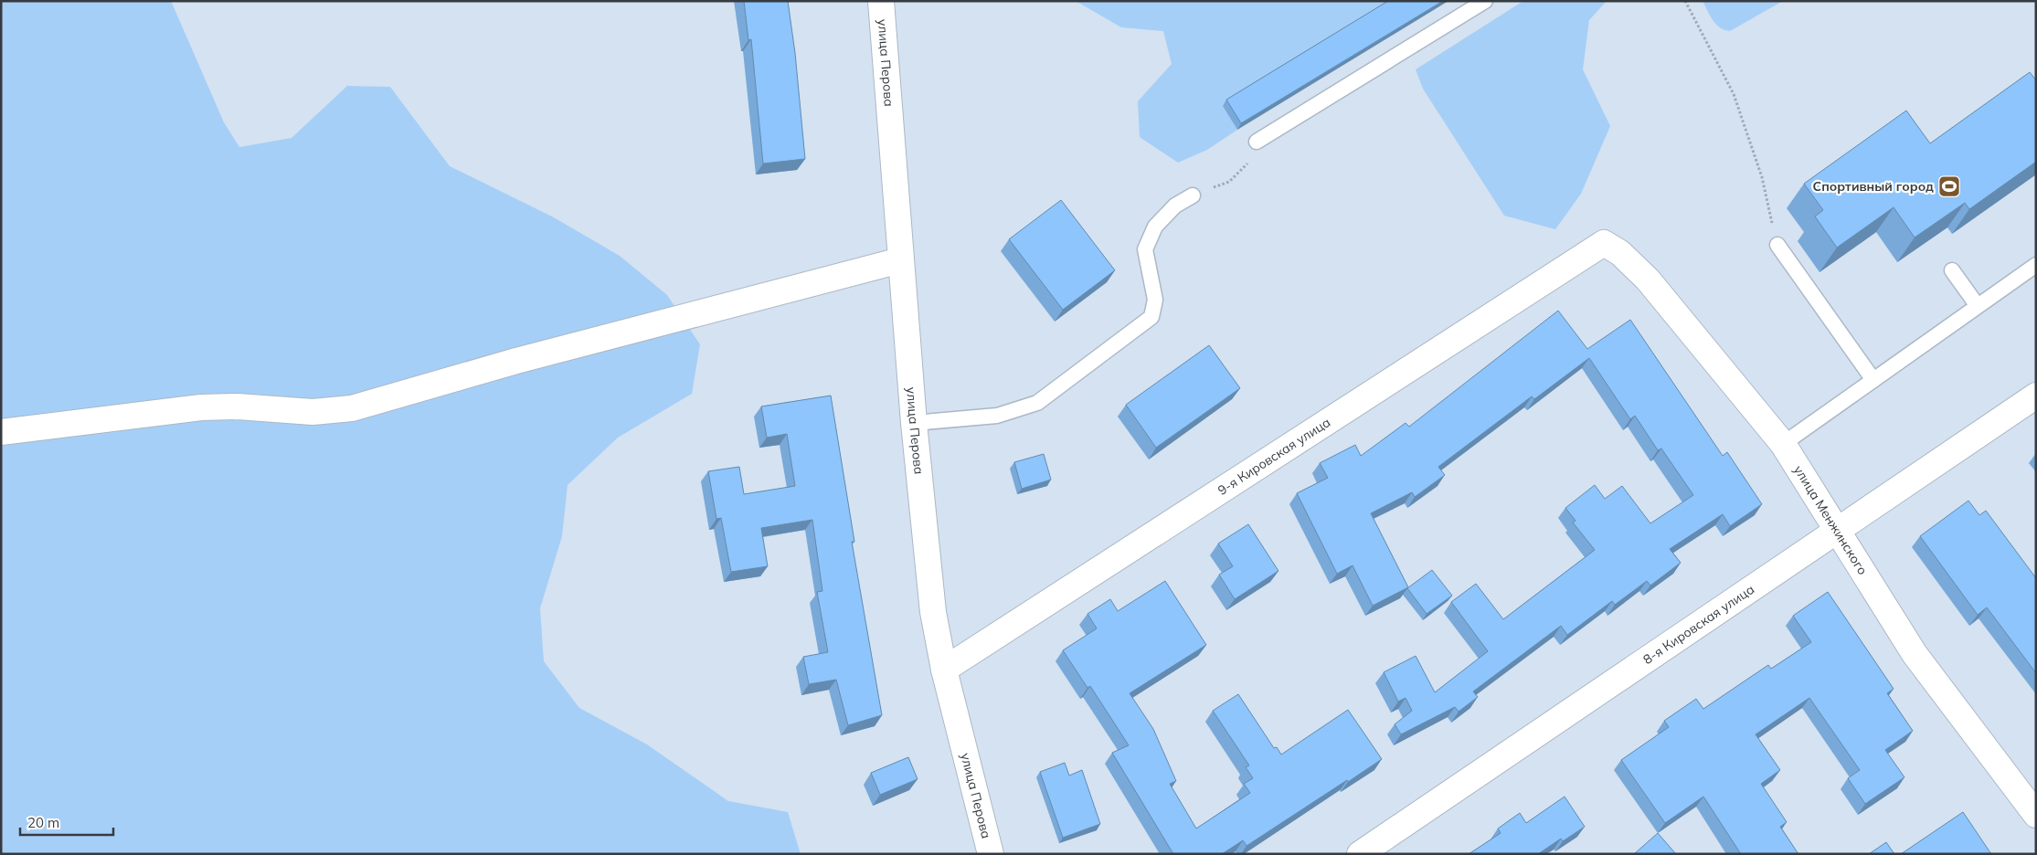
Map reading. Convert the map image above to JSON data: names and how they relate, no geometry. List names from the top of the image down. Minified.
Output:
{"streets":{"street":["улица Перова","9-я Кировская улица","улица Менжинского","8-я Кировская улица"]},"crossings":[["улица Перова","9-я Кировская улица"],["9-я Кировская улица","улица Менжинского"],["улица Менжинского","8-я Кировская улица"]],"places":{"sports":["Спортивный город"]},"scale_bar":"20 m"}
